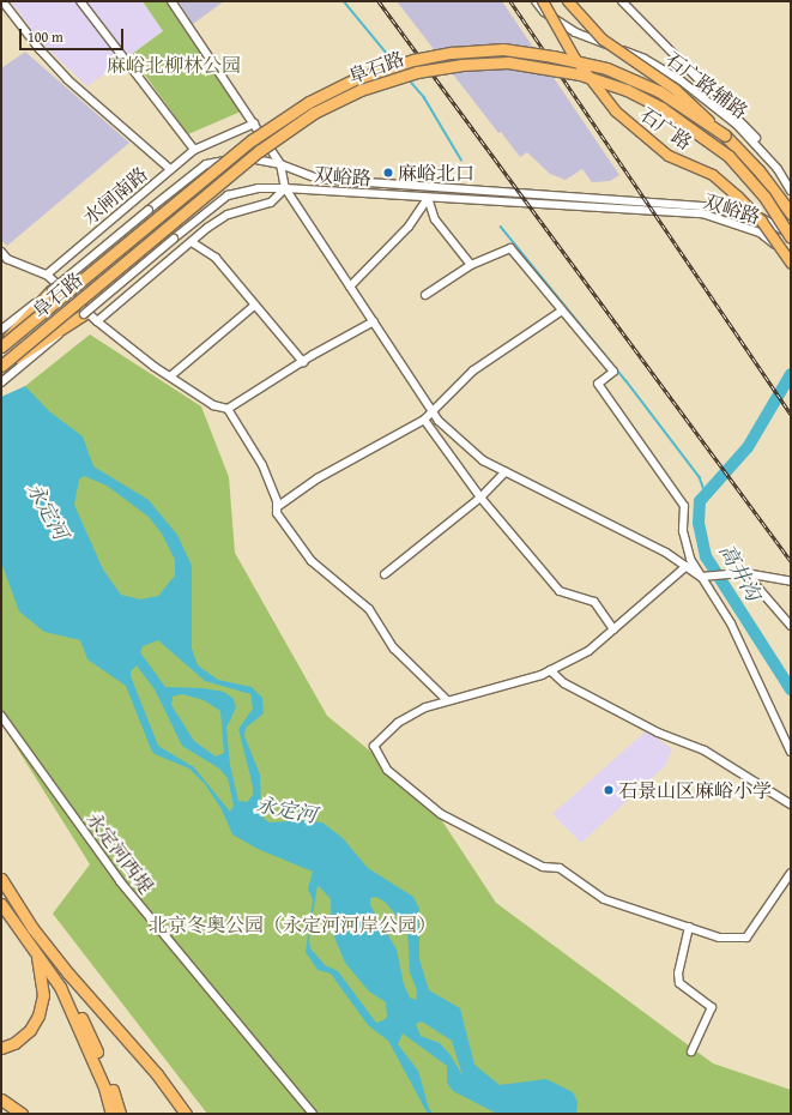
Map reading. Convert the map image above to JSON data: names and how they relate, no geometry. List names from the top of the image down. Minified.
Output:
{"streets":{"highway":["阜石路"],"main road":["石广路"],"street":["石广路辅路","双峪路","水闸南路","永定河西堤"]},"crossings":[["阜石路","石广路"],["阜石路","双峪路"],["石广路","双峪路"]],"water":["永定河","高井沟"],"parks":["麻峪北柳林公园","北京冬奥公园（永定河河岸公园）"],"places":["麻峪北口","石景山区麻峪小学"],"scale_bar":"100 m"}
